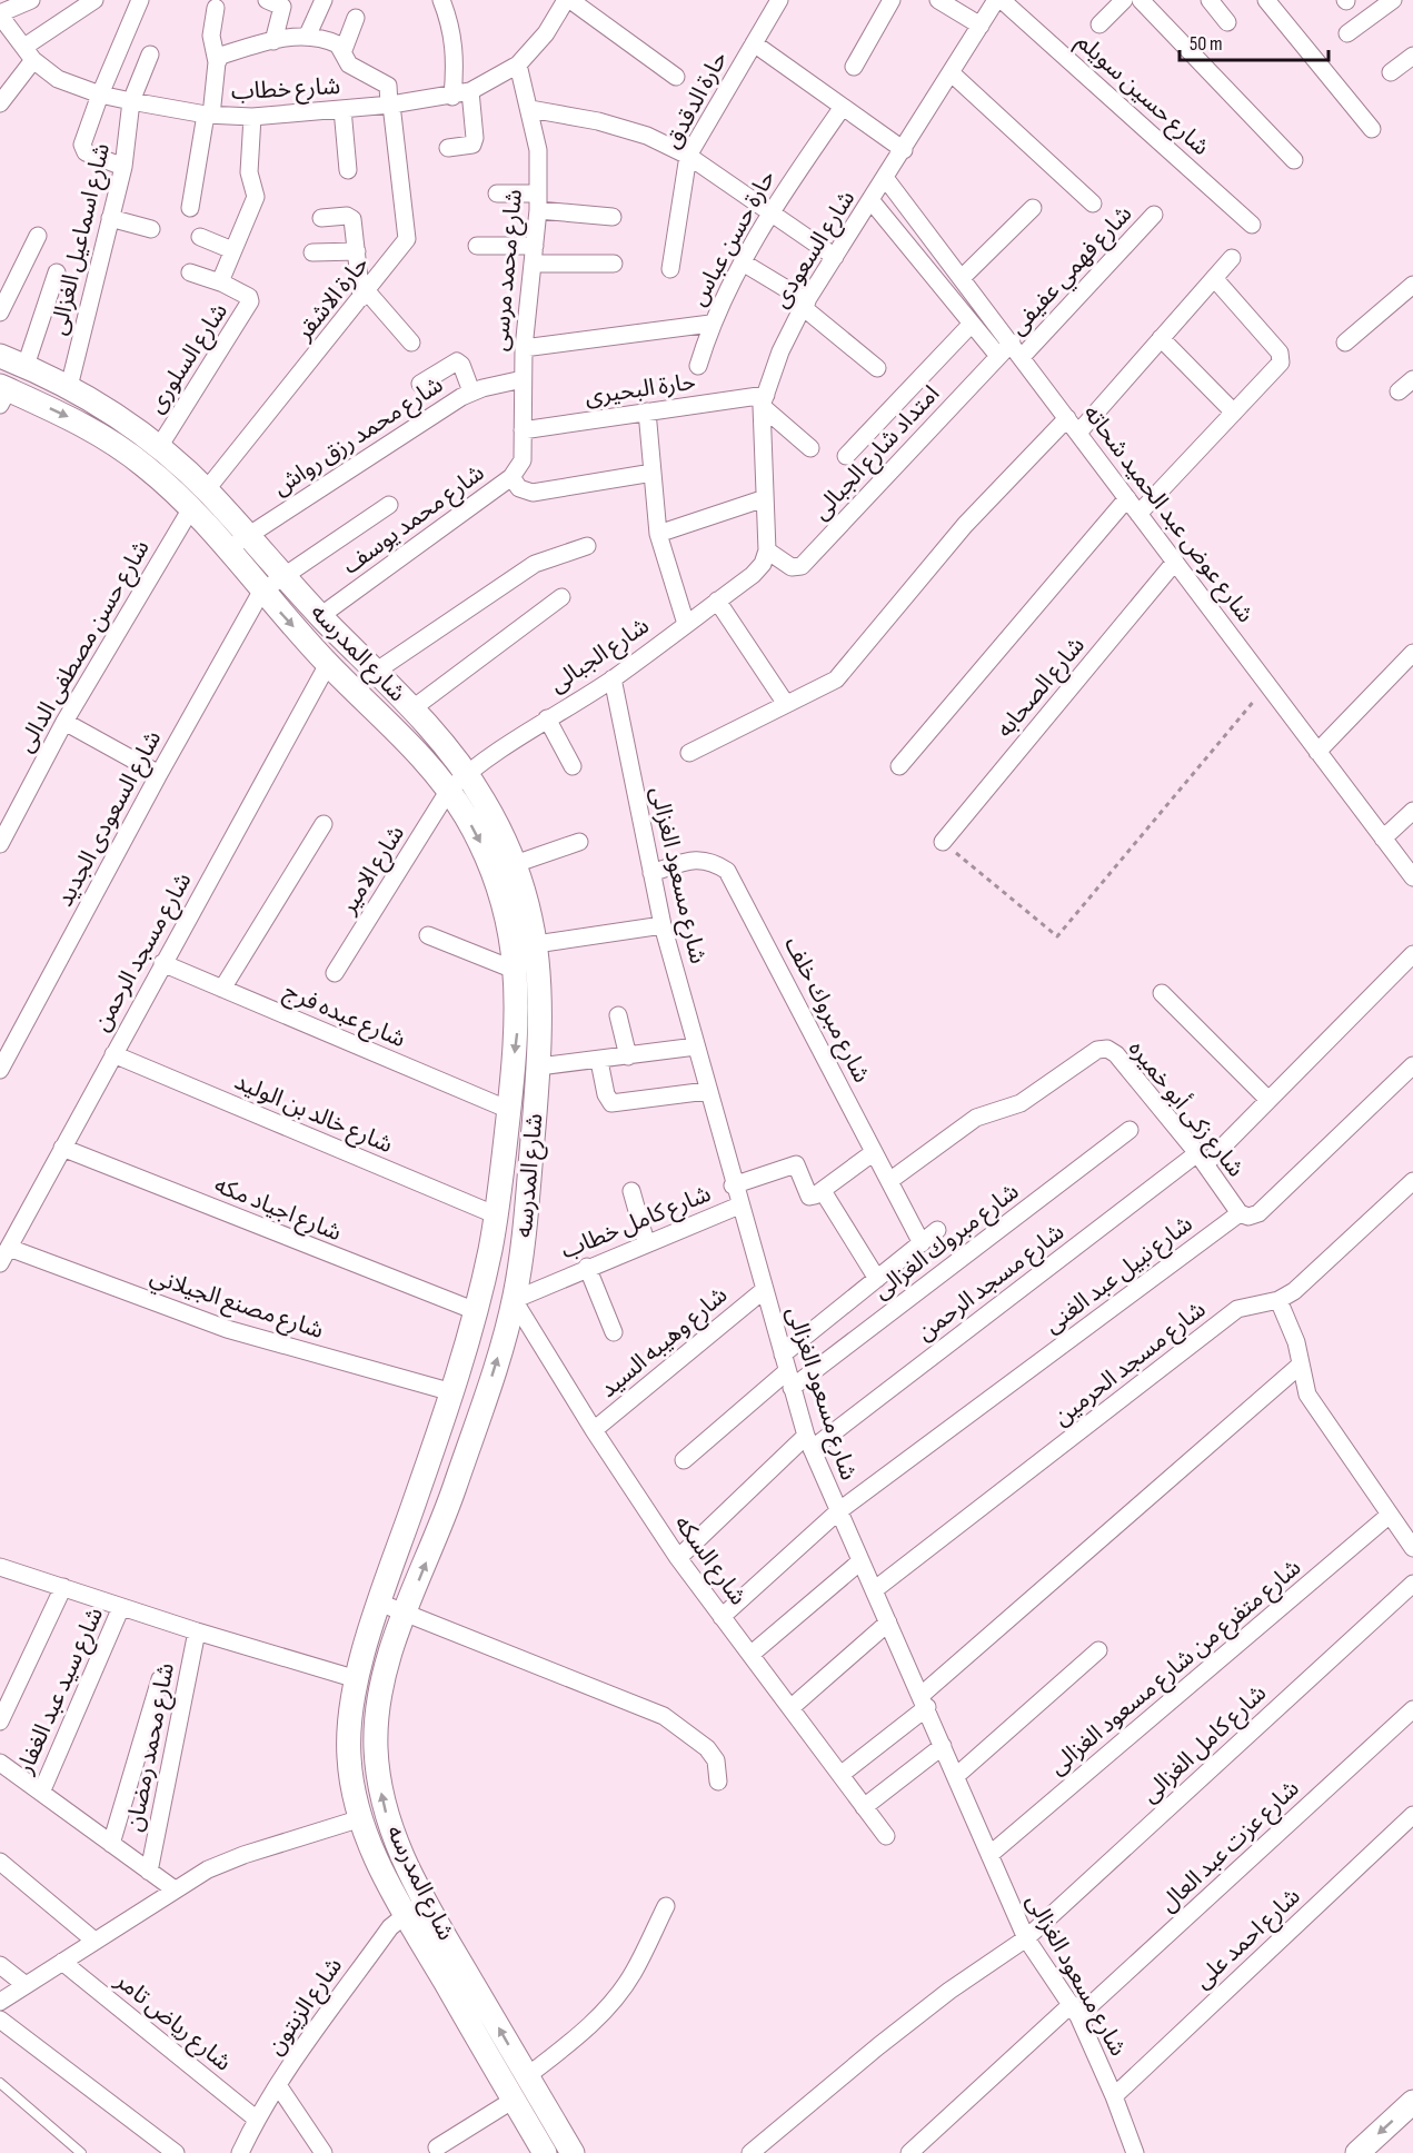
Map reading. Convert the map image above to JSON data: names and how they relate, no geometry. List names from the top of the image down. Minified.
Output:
{"streets":{"street":["شارع خطاب","شارع حسين سويلم","حارة الدقدق","حارة حسن عباس","شارع اسماعيل الغزالى","شارع السعودى","شارع محمد مرسى","شارع فهمي عفيفى","حارة الاشقر","شارع السلورى","حارة البحيرى","شارع محمد رزق رواش","امتداد شارع الجبالى","شارع عوض عبد الحميد شحاته","شارع محمد يوسف","شارع حسن مصطفى الدالى","شارع المدرسه","شارع الجبالى","شارع الصحابه","شارع السعودى الجديد","شارع الامير","شارع مسعود الغزالى","شارع مسجد الرحمن","شارع مبروك خلف","شارع عبده فرج","شارع زكى أبو خميره","شارع خالد بن الوليد","شارع اجياد مكه","شارع كامل خطاب","شارع مبروك الغزالى","شارع نبيل عبد الغنى","شارع مصنع الجيلاني","شارع وهيبه السيد","شارع مسجد الحرمين","شارع السكه","شارع متفرع من شارع مسعود الغزالى","شارع سيد عبد الغفار","شارع كامل الغزالى","شارع محمد رمضان","شارع عزت عبد العال","شارع احمد على","شارع الزيتون","شارع رياض تامر"]},"crossings":[["شارع خطاب","شارع اسماعيل الغزالى"],["شارع خطاب","شارع محمد مرسى"],["شارع خطاب","حارة الاشقر"],["شارع خطاب","شارع السلورى"],["شارع اسماعيل الغزالى","شارع المدرسه"],["شارع السعودى","حارة البحيرى"],["شارع السعودى","امتداد شارع الجبالى"],["شارع السعودى","شارع عوض عبد الحميد شحاته"],["شارع السعودى","شارع الجبالى"],["شارع محمد مرسى","حارة البحيرى"],["شارع محمد مرسى","شارع محمد رزق رواش"],["شارع محمد مرسى","شارع محمد يوسف"],["شارع فهمي عفيفى","امتداد شارع الجبالى"],["شارع فهمي عفيفى","شارع عوض عبد الحميد شحاته"],["حارة الاشقر","شارع المدرسه"],["شارع السلورى","شارع المدرسه"],["شارع محمد رزق رواش","شارع المدرسه"],["امتداد شارع الجبالى","شارع عوض عبد الحميد شحاته"],["امتداد شارع الجبالى","شارع الجبالى"],["شارع عوض عبد الحميد شحاته","شارع الصحابه"],["شارع محمد يوسف","شارع المدرسه"],["شارع حسن مصطفى الدالى","شارع المدرسه"],["شارع المدرسه","شارع الجبالى"],["شارع المدرسه","شارع السعودى الجديد"],["شارع المدرسه","شارع الامير"],["شارع المدرسه","شارع مسجد الرحمن"],["شارع المدرسه","شارع عبده فرج"],["شارع المدرسه","شارع خالد بن الوليد"],["شارع المدرسه","شارع اجياد مكه"],["شارع المدرسه","شارع كامل خطاب"],["شارع المدرسه","شارع مصنع الجيلاني"],["شارع المدرسه","شارع السكه"],["شارع المدرسه","شارع الزيتون"],["شارع الجبالى","شارع الامير"],["شارع الجبالى","شارع مسعود الغزالى"],["شارع مسعود الغزالى","شارع مسجد الرحمن"],["شارع مسعود الغزالى","شارع مبروك خلف"],["شارع مسعود الغزالى","شارع كامل خطاب"],["شارع مسعود الغزالى","شارع مبروك الغزالى"],["شارع مسعود الغزالى","شارع نبيل عبد الغنى"],["شارع مسعود الغزالى","شارع وهيبه السيد"],["شارع مسعود الغزالى","شارع مسجد الحرمين"],["شارع مسعود الغزالى","شارع متفرع من شارع مسعود الغزالى"],["شارع مسعود الغزالى","شارع كامل الغزالى"],["شارع مسعود الغزالى","شارع عزت عبد العال"],["شارع مسعود الغزالى","شارع احمد على"],["شارع مسجد الرحمن","شارع عبده فرج"],["شارع مسجد الرحمن","شارع زكى أبو خميره"],["شارع مسجد الرحمن","شارع خالد بن الوليد"],["شارع مسجد الرحمن","شارع اجياد مكه"],["شارع مسجد الرحمن","شارع مصنع الجيلاني"],["شارع مسجد الرحمن","شارع السكه"],["شارع مبروك خلف","شارع زكى أبو خميره"],["شارع زكى أبو خميره","شارع نبيل عبد الغنى"],["شارع كامل خطاب","شارع السكه"],["شارع نبيل عبد الغنى","شارع السكه"],["شارع وهيبه السيد","شارع السكه"],["شارع الزيتون","شارع رياض تامر"]],"scale_bar":"50 m"}
